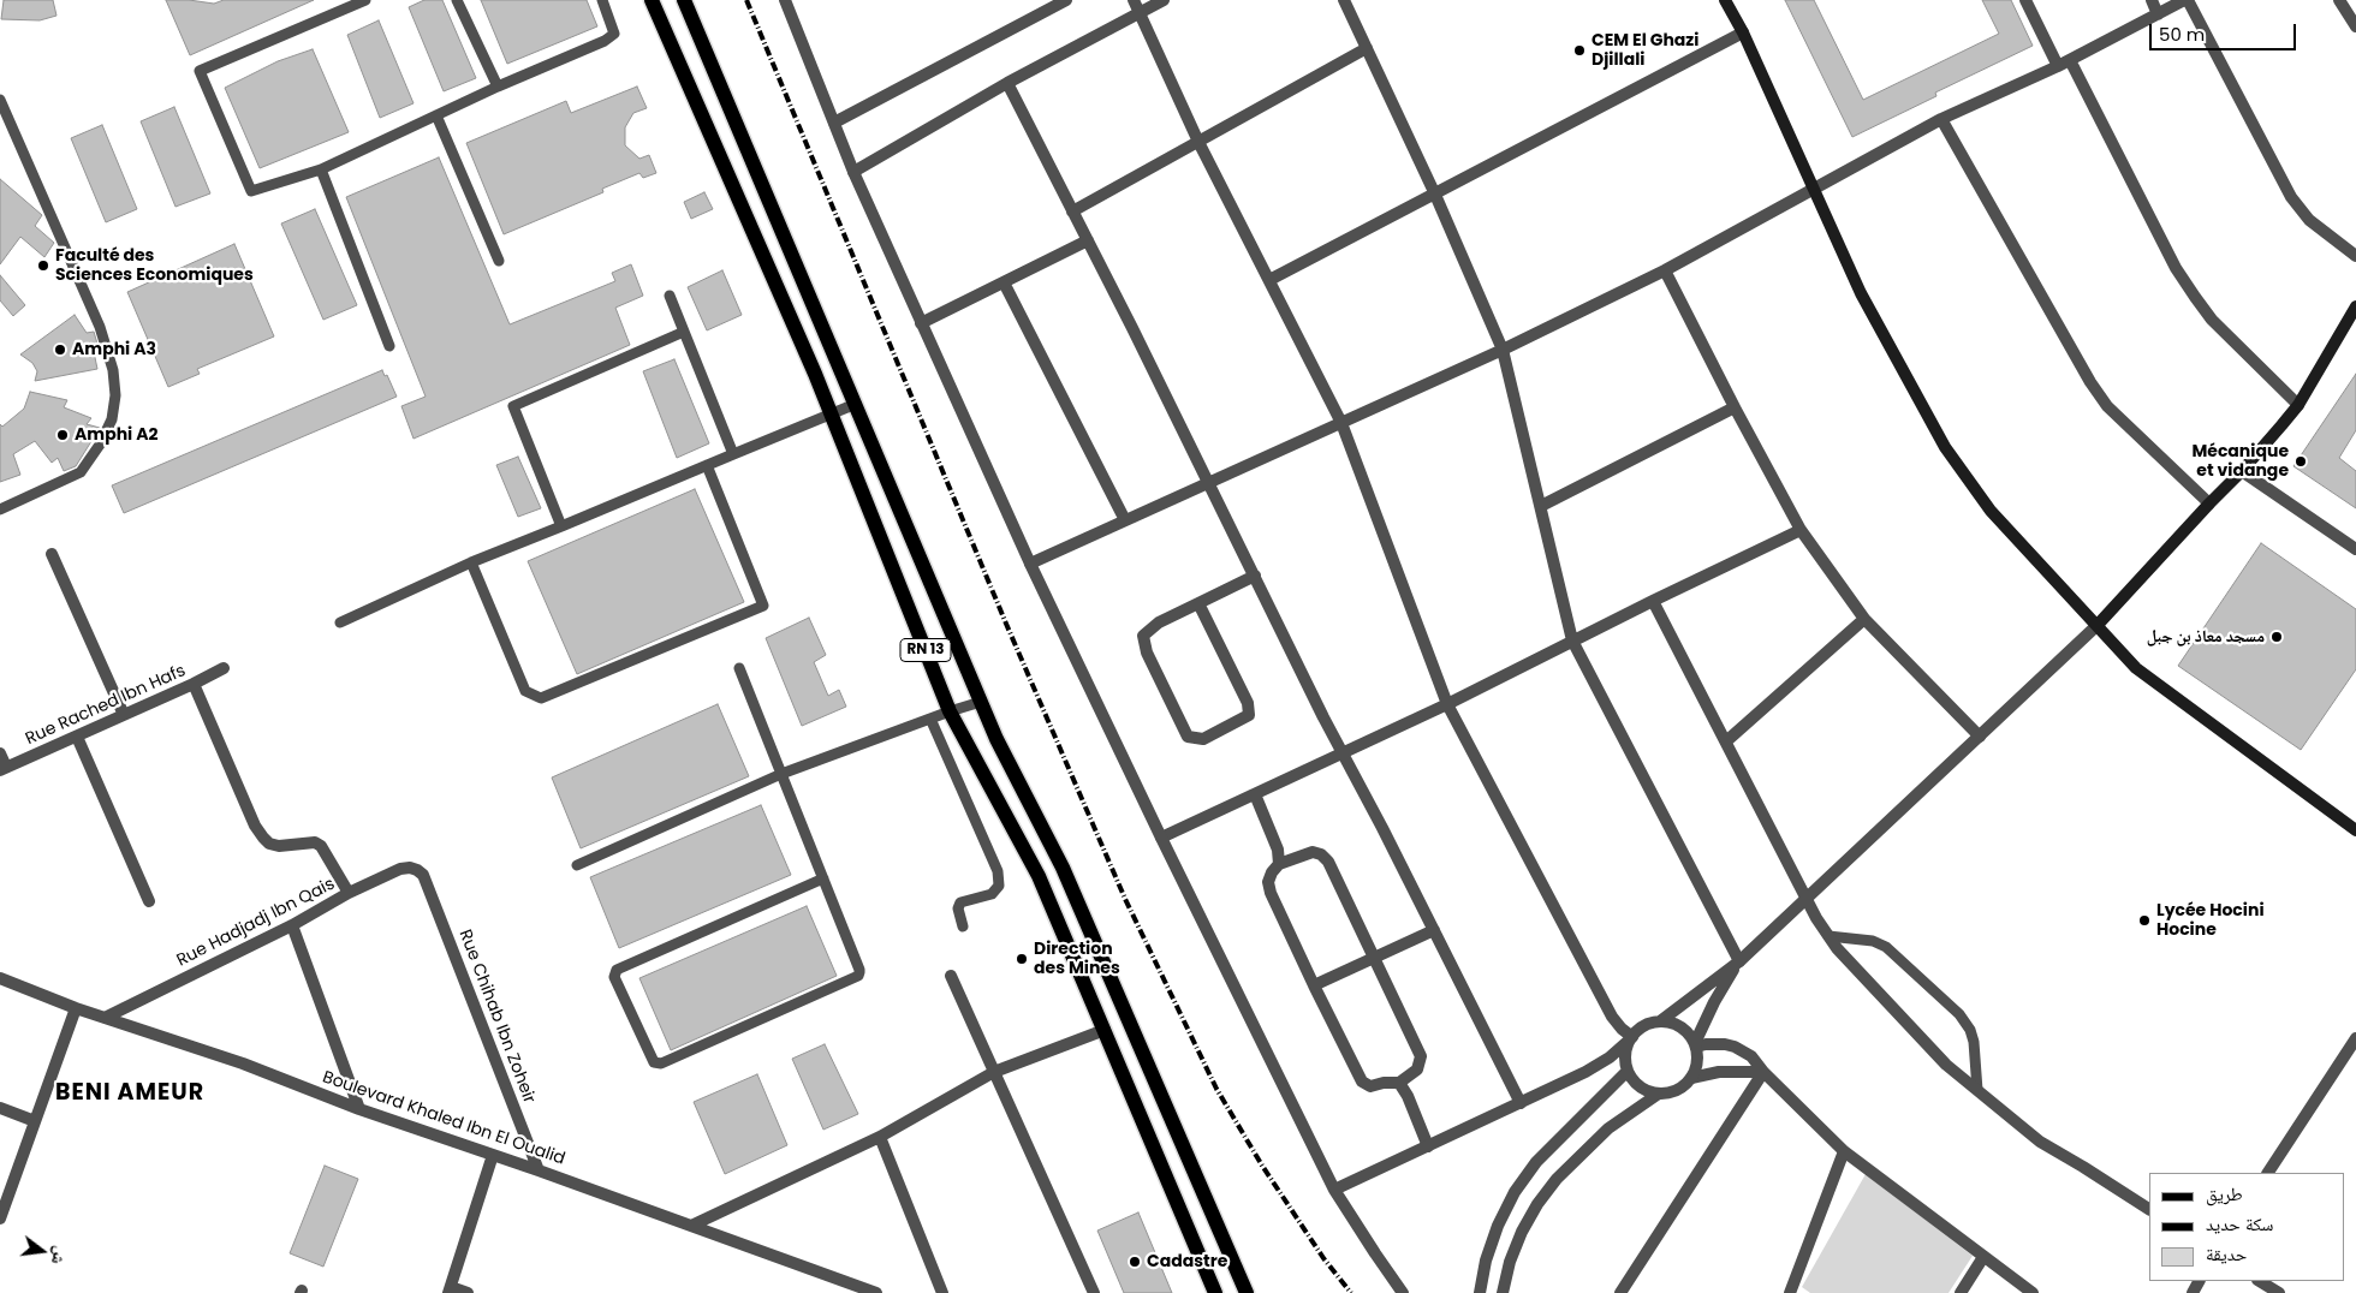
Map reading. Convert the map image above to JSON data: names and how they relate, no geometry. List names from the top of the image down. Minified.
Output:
{"streets":{"main road":["RN 13"],"street":["Rue Rached Ibn Hafs","Rue Hadjadj Ibn Qais","Rue Chihab Ibn Zoheir","Boulevard Khaled Ibn El Oualid"]},"crossings":[["Rue Hadjadj Ibn Qais","Rue Chihab Ibn Zoheir"],["Rue Hadjadj Ibn Qais","Boulevard Khaled Ibn El Oualid"],["Rue Chihab Ibn Zoheir","Boulevard Khaled Ibn El Oualid"]],"districts":["BENI AMEUR"],"places":["CEM El Ghazi Djillali","Faculté des Sciences Economiques","Amphi A3","Amphi A2","Mécanique et vidange","مسجد معاذ بن جبل","Lycée Hocini Hocine","Direction des Mines","Cadastre"],"legend":["طريق","سكة حديد","حديقة"],"scale_bar":"50 m","north":"right"}
